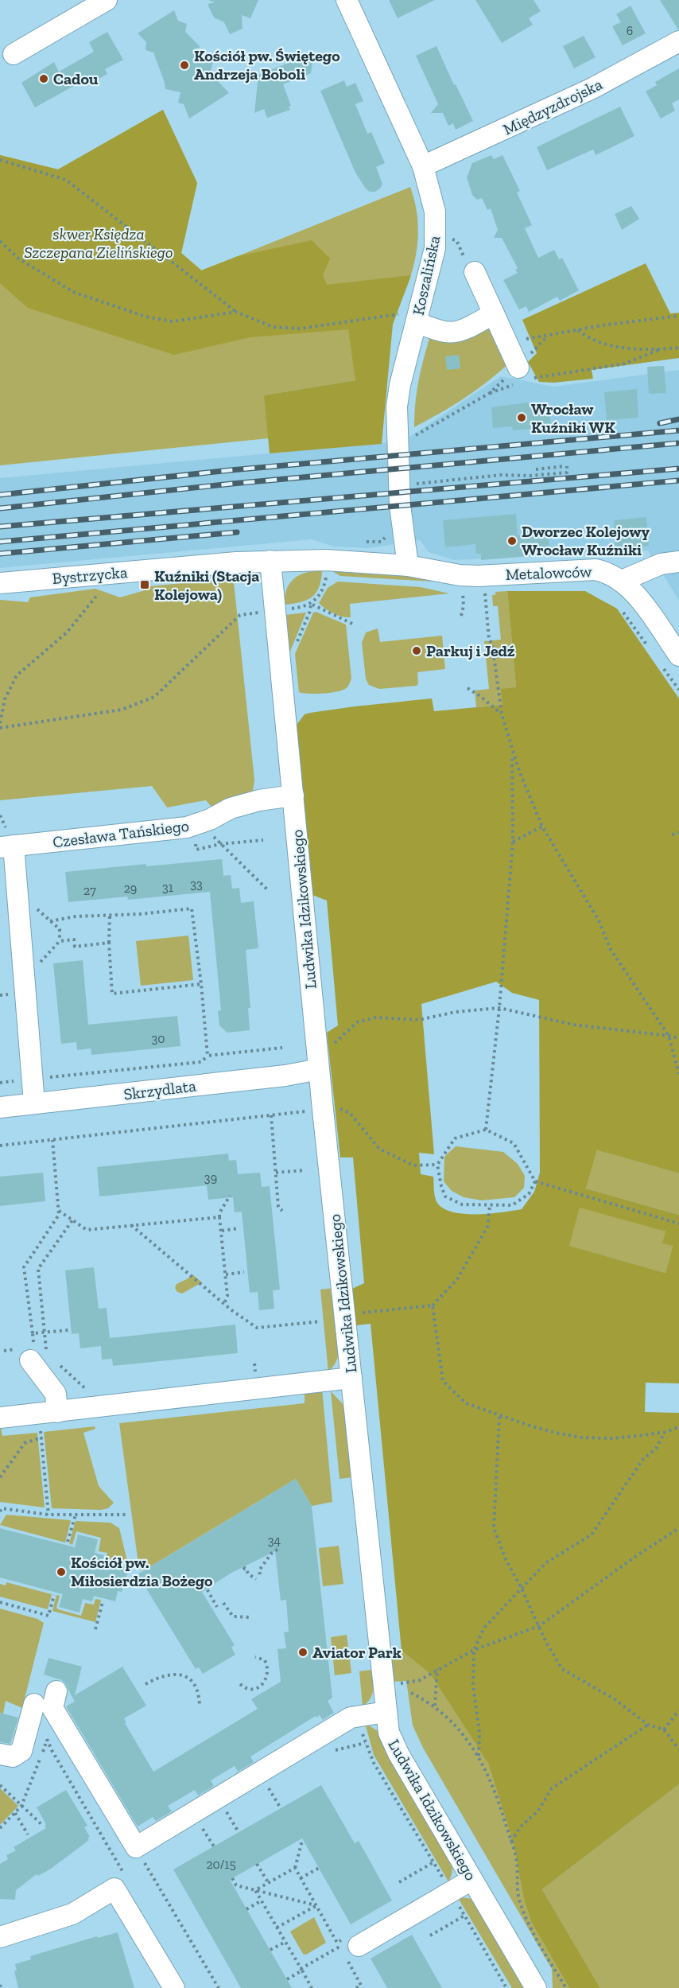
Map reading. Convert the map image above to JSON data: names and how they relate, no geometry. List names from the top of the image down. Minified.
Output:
{"streets":{"street":["Międzyzdrojska","Koszalińska","Metalowców","Bystrzycka","Czesława Tańskiego","Ludwika Idzikowskiego","Skrzydlata"]},"crossings":[["Międzyzdrojska","Koszalińska"],["Koszalińska","Metalowców"],["Koszalińska","Bystrzycka"],["Metalowców","Bystrzycka"],["Bystrzycka","Ludwika Idzikowskiego"],["Czesława Tańskiego","Ludwika Idzikowskiego"],["Ludwika Idzikowskiego","Skrzydlata"]],"parks":["skwer Księdza Szczepana Zielińskiego"],"places":{"other":["Kościół pw. Świętego Andrzeja Boboli","Cadou","Wrocław Kuźniki WK","Dworzec Kolejowy Wrocław Kuźniki","Parkuj i Jedź","Kościół pw. Miłosierdzia Bożego","Aviator Park"],"transit":["Kuźniki (Stacja Kolejowa)"]},"house_numbers":["6","33","31","29","27","30","39","34","20/15"]}
